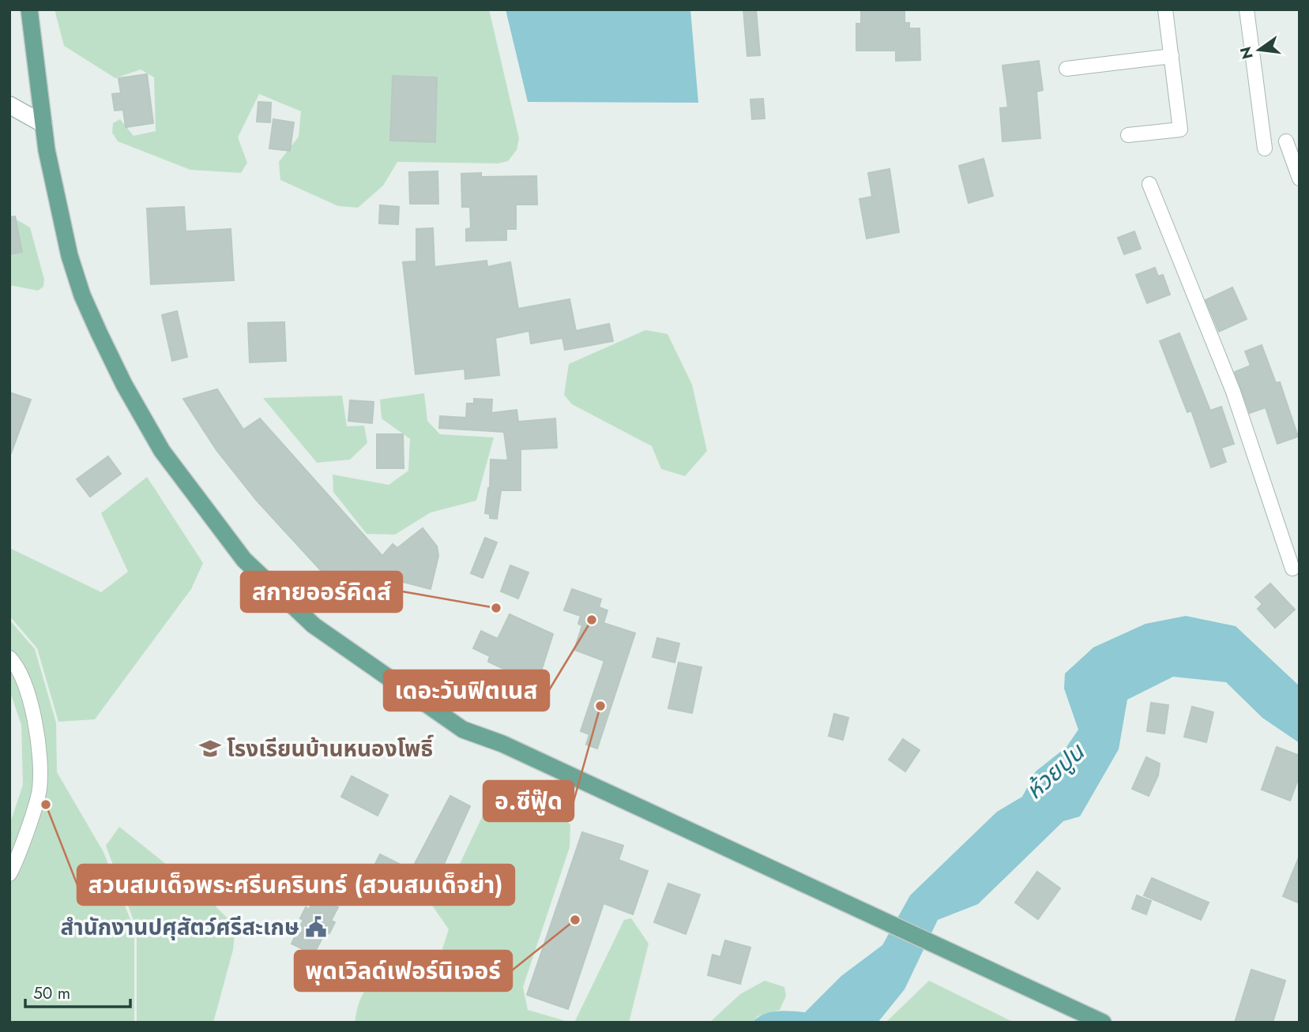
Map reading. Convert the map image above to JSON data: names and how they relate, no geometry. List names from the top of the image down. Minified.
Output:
{"water":["ห้วยปูน"],"places":{"other":["สกายออร์คิดส์","เดอะวันฟิตเนส","อ.ซีฟู๊ด","สวนสมเด็จพระศรีนครินทร์ (สวนสมเด็จย่า)","พุดเวิลด์เฟอร์นิเจอร์"],"school or university":["โรงเรียนบ้านหนองโพธิ์"],"public building":["สำนักงานปศุสัตว์ศรีสะเกษ"]},"scale_bar":"50 m","north":"left"}
